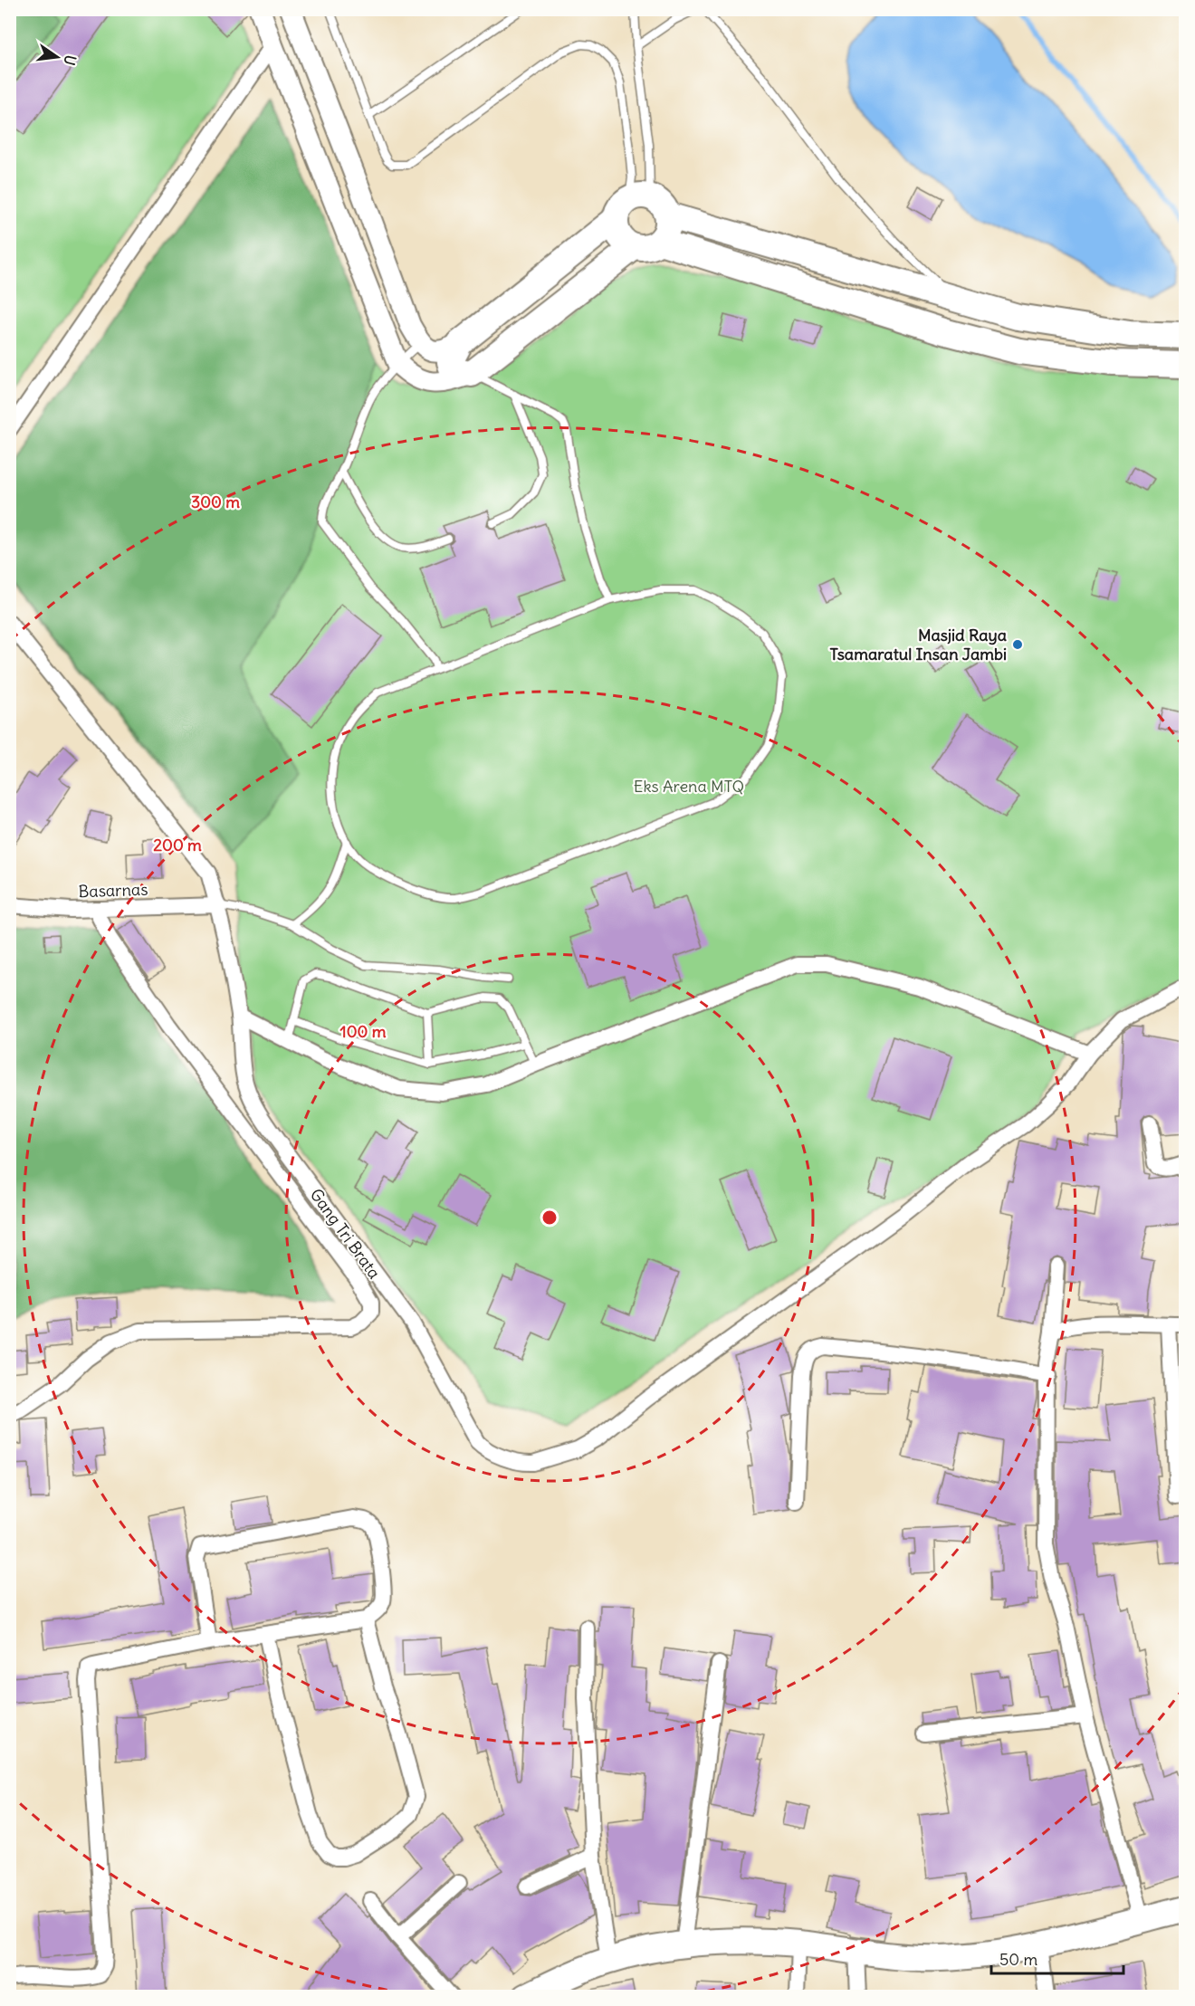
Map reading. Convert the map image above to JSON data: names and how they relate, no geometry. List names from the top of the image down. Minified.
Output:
{"streets":{"street":["Basarnas","Gang Tri Brata"]},"crossings":[["Basarnas","Gang Tri Brata"]],"parks":["Eks Arena MTQ"],"places":["Masjid Raya Tsamaratul Insan Jambi"],"scale_bar":"50 m","north":"right","rings":["300 m","200 m","100 m"]}
